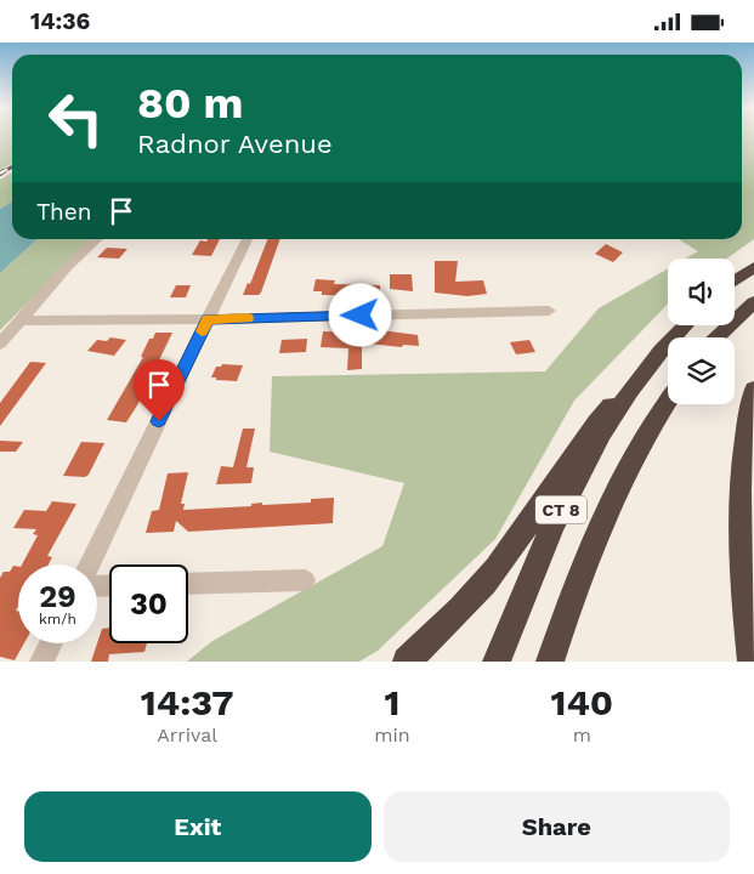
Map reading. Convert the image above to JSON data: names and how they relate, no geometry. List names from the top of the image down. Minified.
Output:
{"streets":{"highway":["CT 8"]},"page":{"status":"14:36","turn":["80 m","Radnor Avenue"],"then":"Then","speed":"29 km/h","limit":"30","eta":["14:37","Arrival","1","min","140","m"],"buttons":["Exit","Share"]}}
